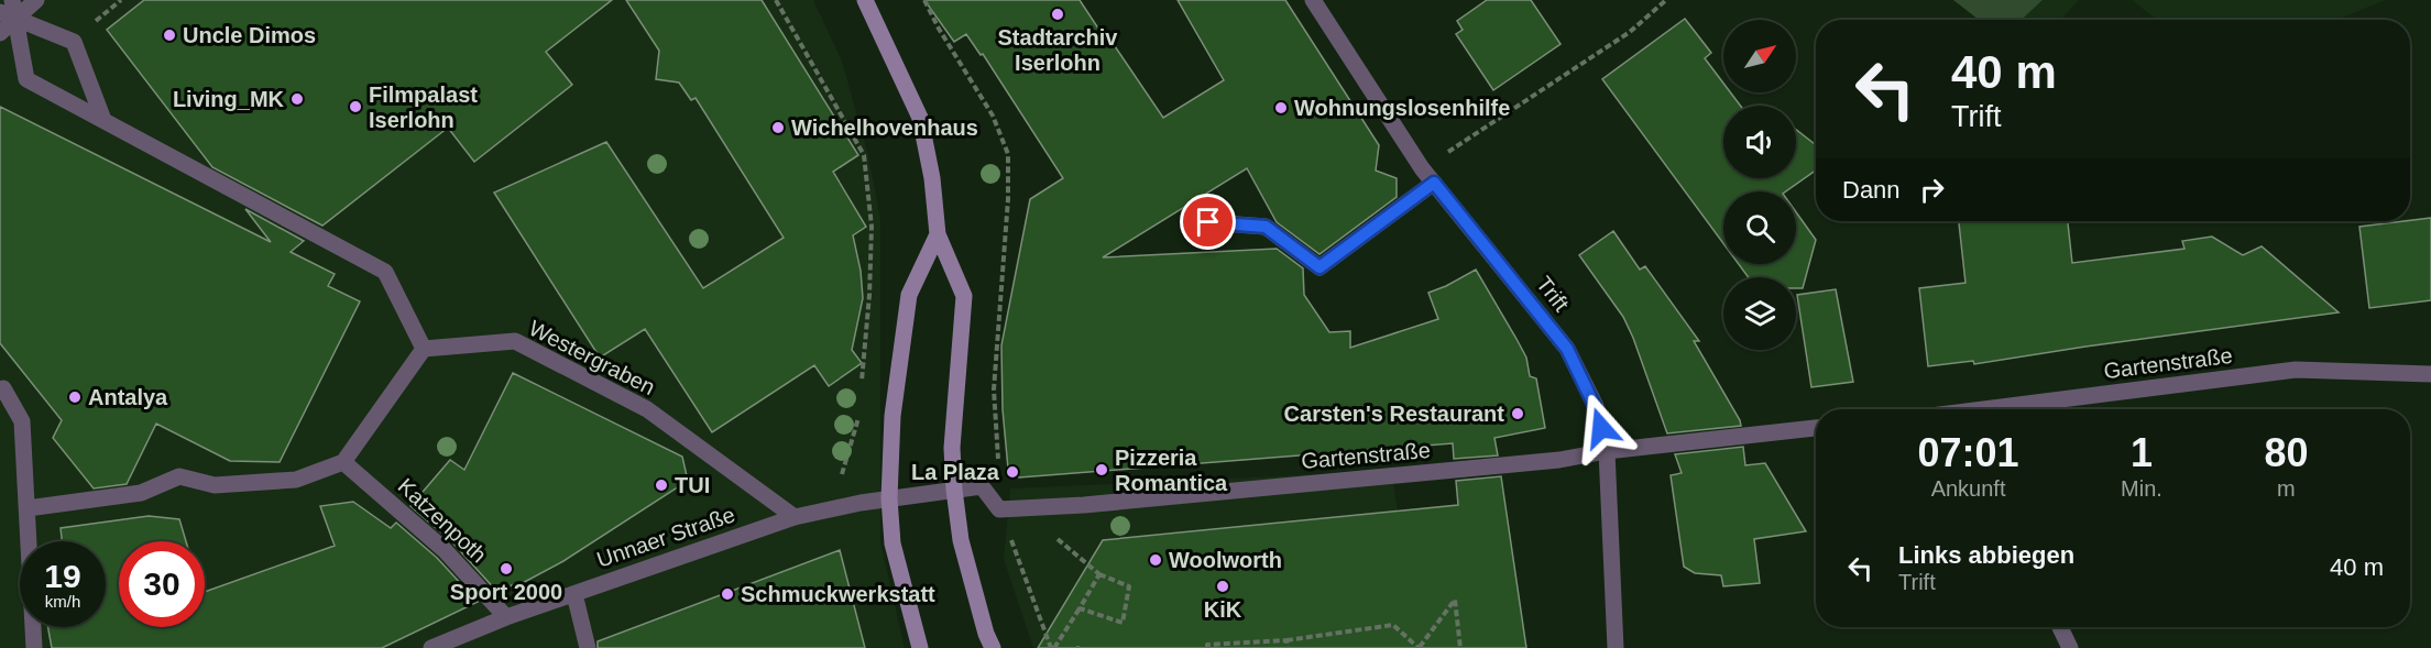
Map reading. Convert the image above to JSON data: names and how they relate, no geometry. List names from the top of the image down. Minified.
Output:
{"streets":{"street":["Trift","Westergraben","Gartenstraße","Katzenpoth","Unnaer Straße"]},"crossings":[["Trift","Gartenstraße"],["Westergraben","Unnaer Straße"],["Katzenpoth","Unnaer Straße"]],"places":["Stadtarchiv Iserlohn","Uncle Dimos","Living_MK","Filmpalast Iserlohn","Wohnungslosenhilfe","Wichelhovenhaus","Antalya","Carsten's Restaurant","Pizzeria Romantica","La Plaza","TUI","Woolworth","Sport 2000","KiK","Schmuckwerkstatt"],"north":"top right","page":{"turn":["40 m","Trift"],"then":"Dann","eta":["07:01","Ankunft","1","Min.","80","m"],"list":[{"name":"Links abbiegen","note":"Trift","value":"40 m"}],"speed":"19 km/h","limit":"30"}}
